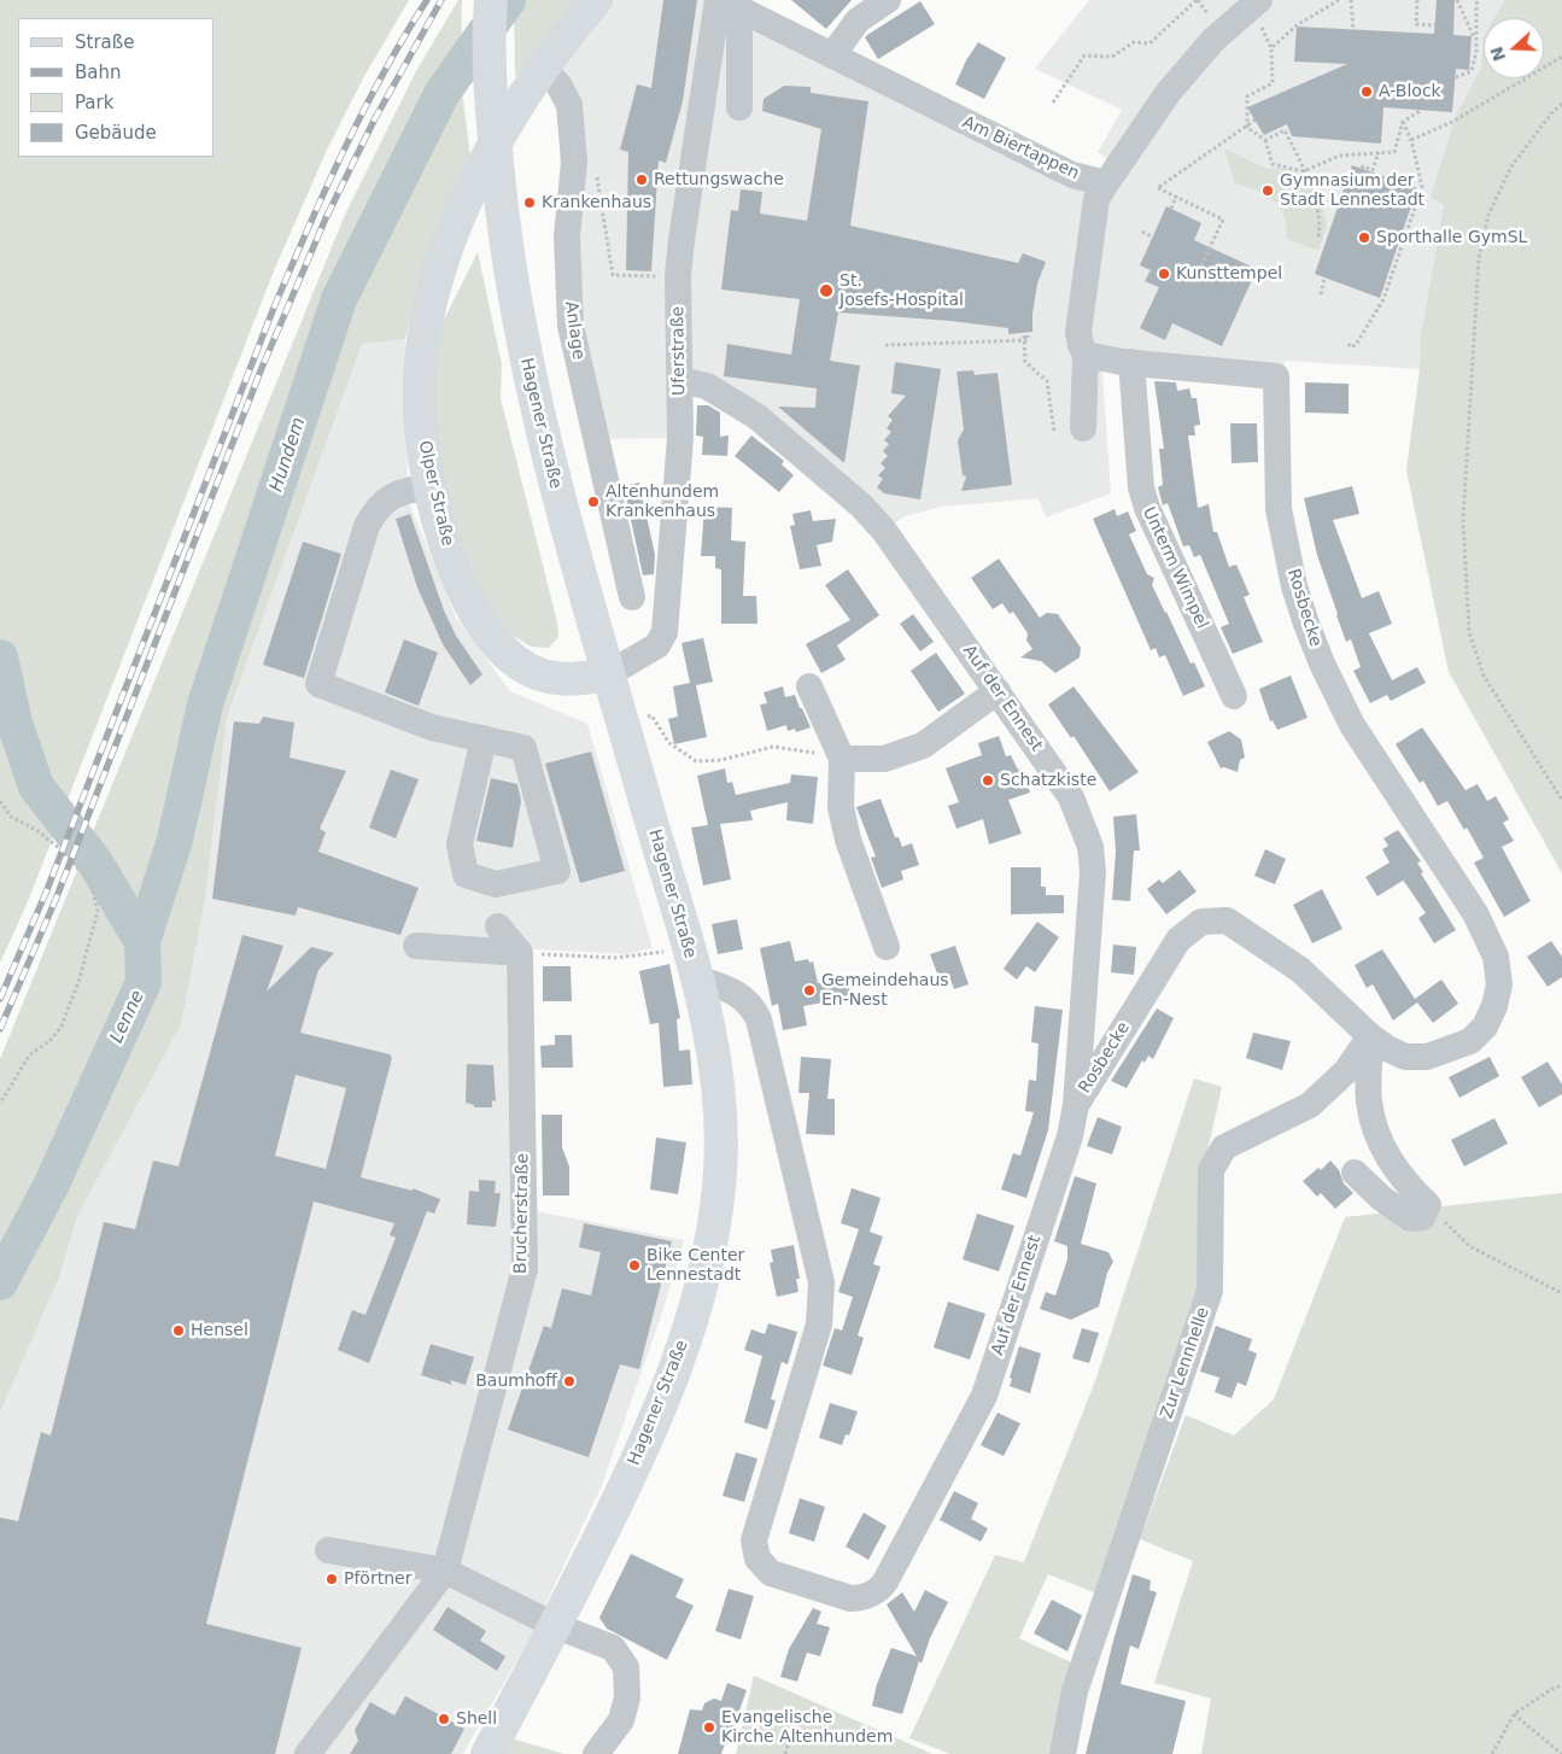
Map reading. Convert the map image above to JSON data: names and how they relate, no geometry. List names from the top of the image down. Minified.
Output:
{"streets":{"main road":["Hagener Straße","Olper Straße"],"street":["Am Biertappen","Anlage","Uferstraße","Unterm Wimpel","Rosbecke","Auf der Ennest","Brucherstraße","Zur Lennhelle"]},"crossings":[["Am Biertappen","Uferstraße"],["Anlage","Olper Straße"],["Uferstraße","Hagener Straße"],["Uferstraße","Olper Straße"],["Uferstraße","Auf der Ennest"],["Hagener Straße","Olper Straße"],["Hagener Straße","Auf der Ennest"],["Unterm Wimpel","Rosbecke"],["Rosbecke","Auf der Ennest"],["Rosbecke","Zur Lennhelle"]],"water":["Hundem","Lenne"],"places":["A-Block","Rettungswache","Gymnasium der Stadt Lennestadt","Krankenhaus","Sporthalle GymSL","Kunsttempel","St. Josefs-Hospital","Altenhundem Krankenhaus","Schatzkiste","Gemeindehaus En-Nest","Bike Center Lennestadt","Hensel","Baumhoff","Pförtner","Shell","Evangelische Kirche Altenhundem"],"legend":["Straße","Bahn","Park","Gebäude"],"north":"left"}
